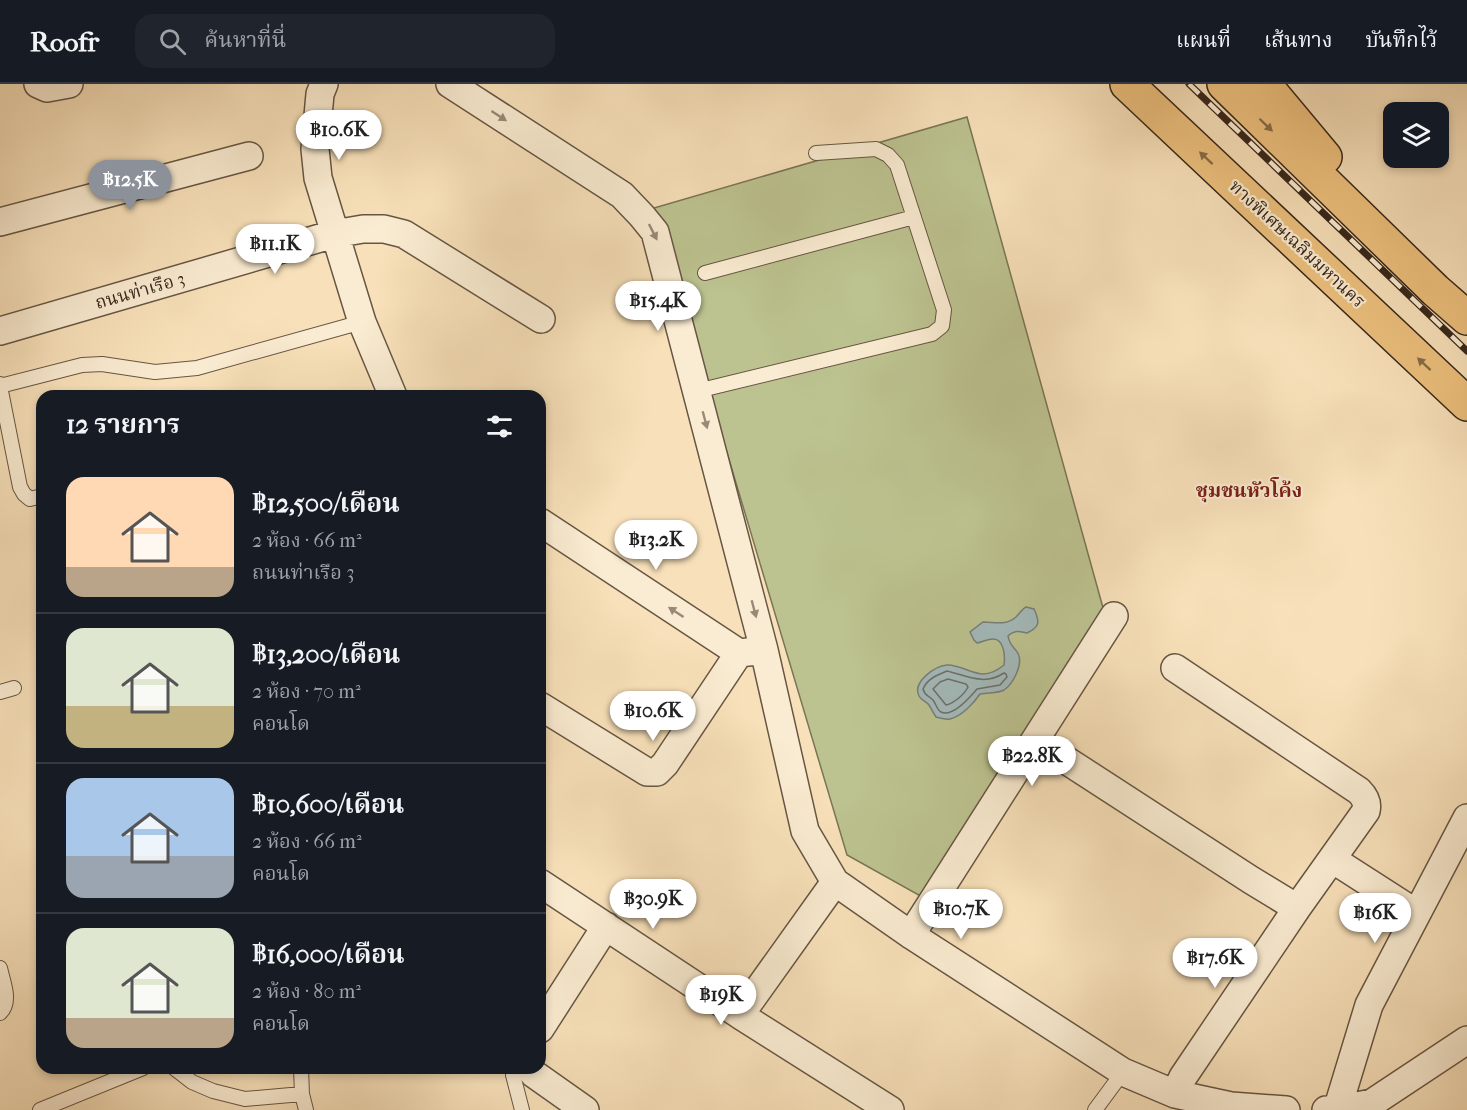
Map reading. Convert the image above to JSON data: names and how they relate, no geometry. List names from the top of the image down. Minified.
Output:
{"streets":{"highway":["ทางพิเศษเฉลิมมหานคร"],"street":["ถนนท่าเรือ 3"]},"districts":["ชุมชนหัวโค้ง"],"page":{"header":"Roofr","search":"ค้นหาที่นี่","nav":["แผนที่","เส้นทาง","บันทึกไว้"],"price":["฿10.6K","฿12.5K","฿11.1K","฿15.4K","฿13.2K","฿10.6K","฿22.8K","฿30.9K","฿10.7K","฿16K","฿17.6K","฿19K"],"heading":"12 รายการ","list":[{"name":"฿12,500/เดือน","note":"2 ห้อง · 66 m² · ถนนท่าเรือ 3"},{"name":"฿13,200/เดือน","note":"2 ห้อง · 70 m² · คอนโด"},{"name":"฿10,600/เดือน","note":"2 ห้อง · 66 m² · คอนโด"},{"name":"฿16,000/เดือน","note":"2 ห้อง · 80 m² · คอนโด"}]}}
